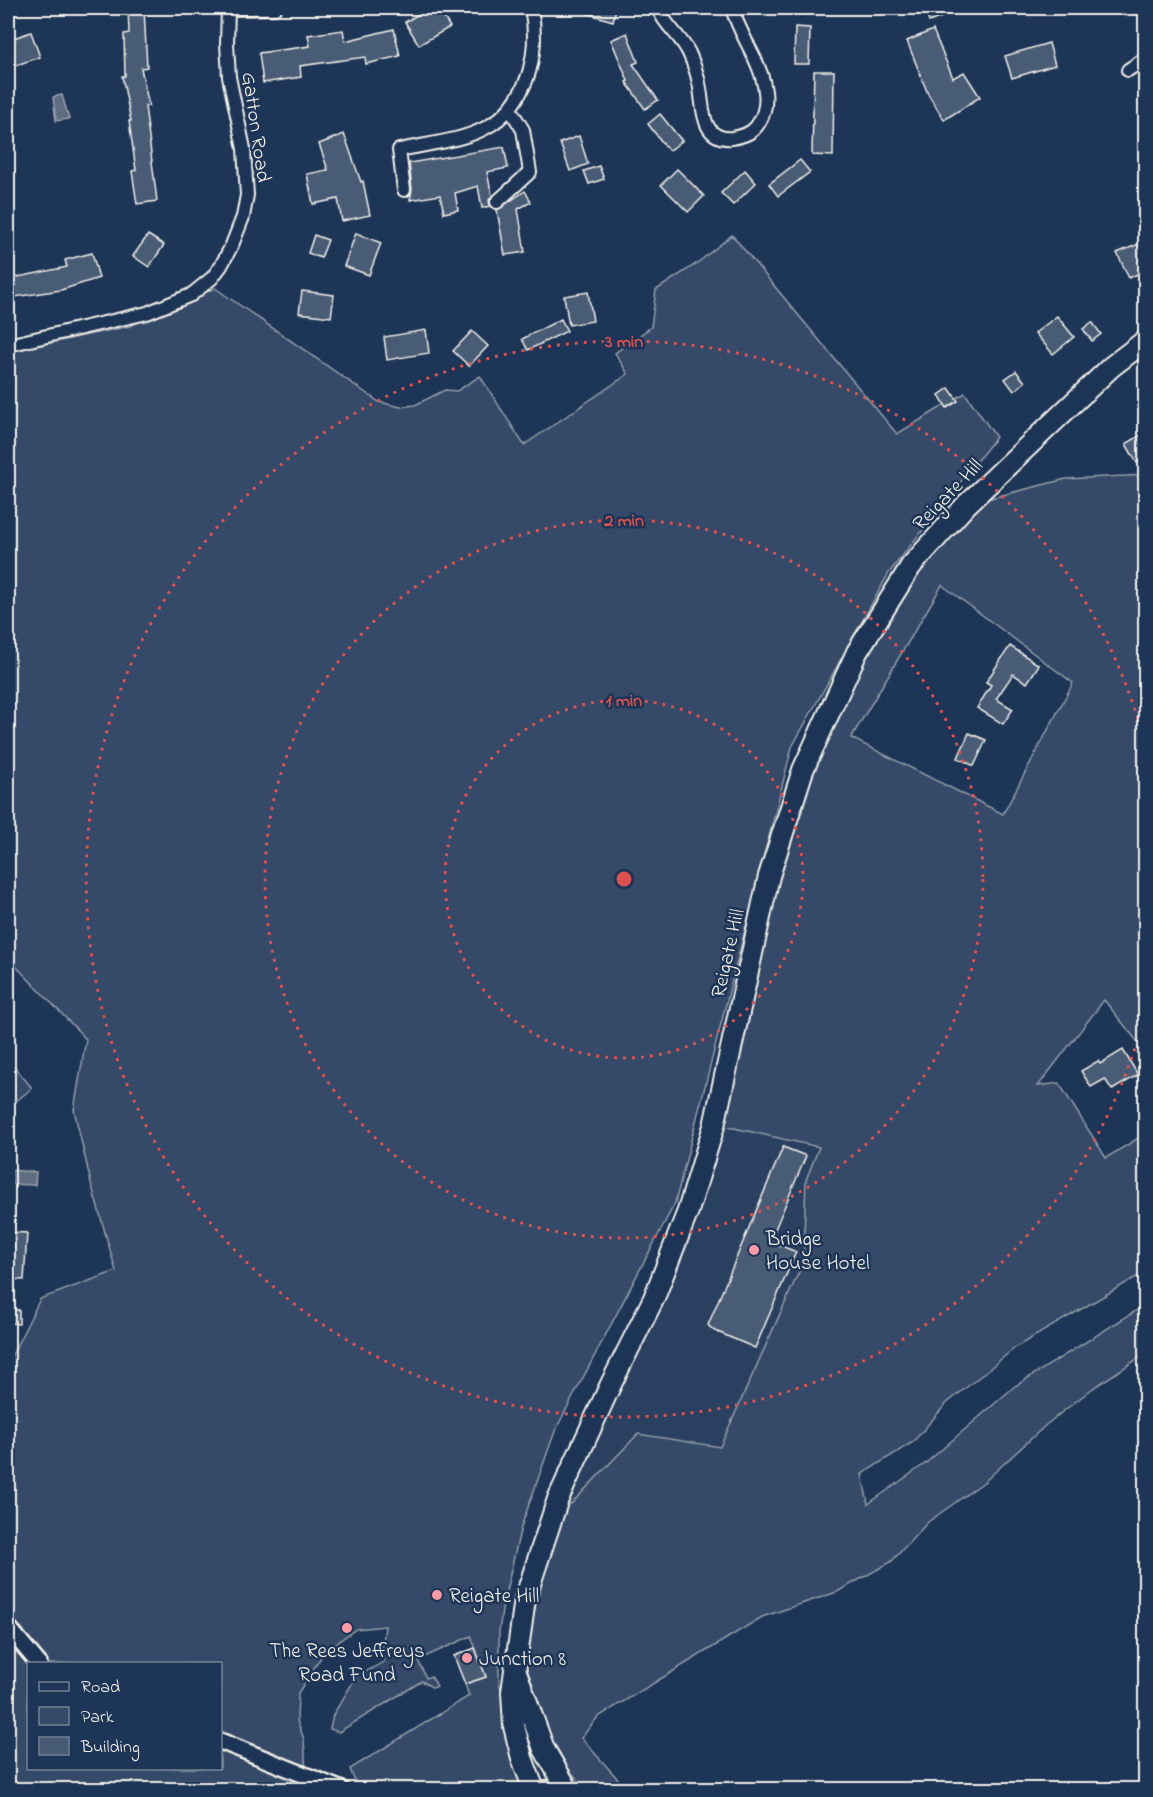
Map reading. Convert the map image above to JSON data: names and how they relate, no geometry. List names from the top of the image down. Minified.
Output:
{"streets":{"main road":["Reigate Hill"],"street":["Gatton Road"]},"places":["Bridge House Hotel","Reigate Hill","The Rees Jeffreys Road Fund","Junction 8"],"legend":["Road","Park","Building"],"rings":["3 min","2 min","1 min"]}
